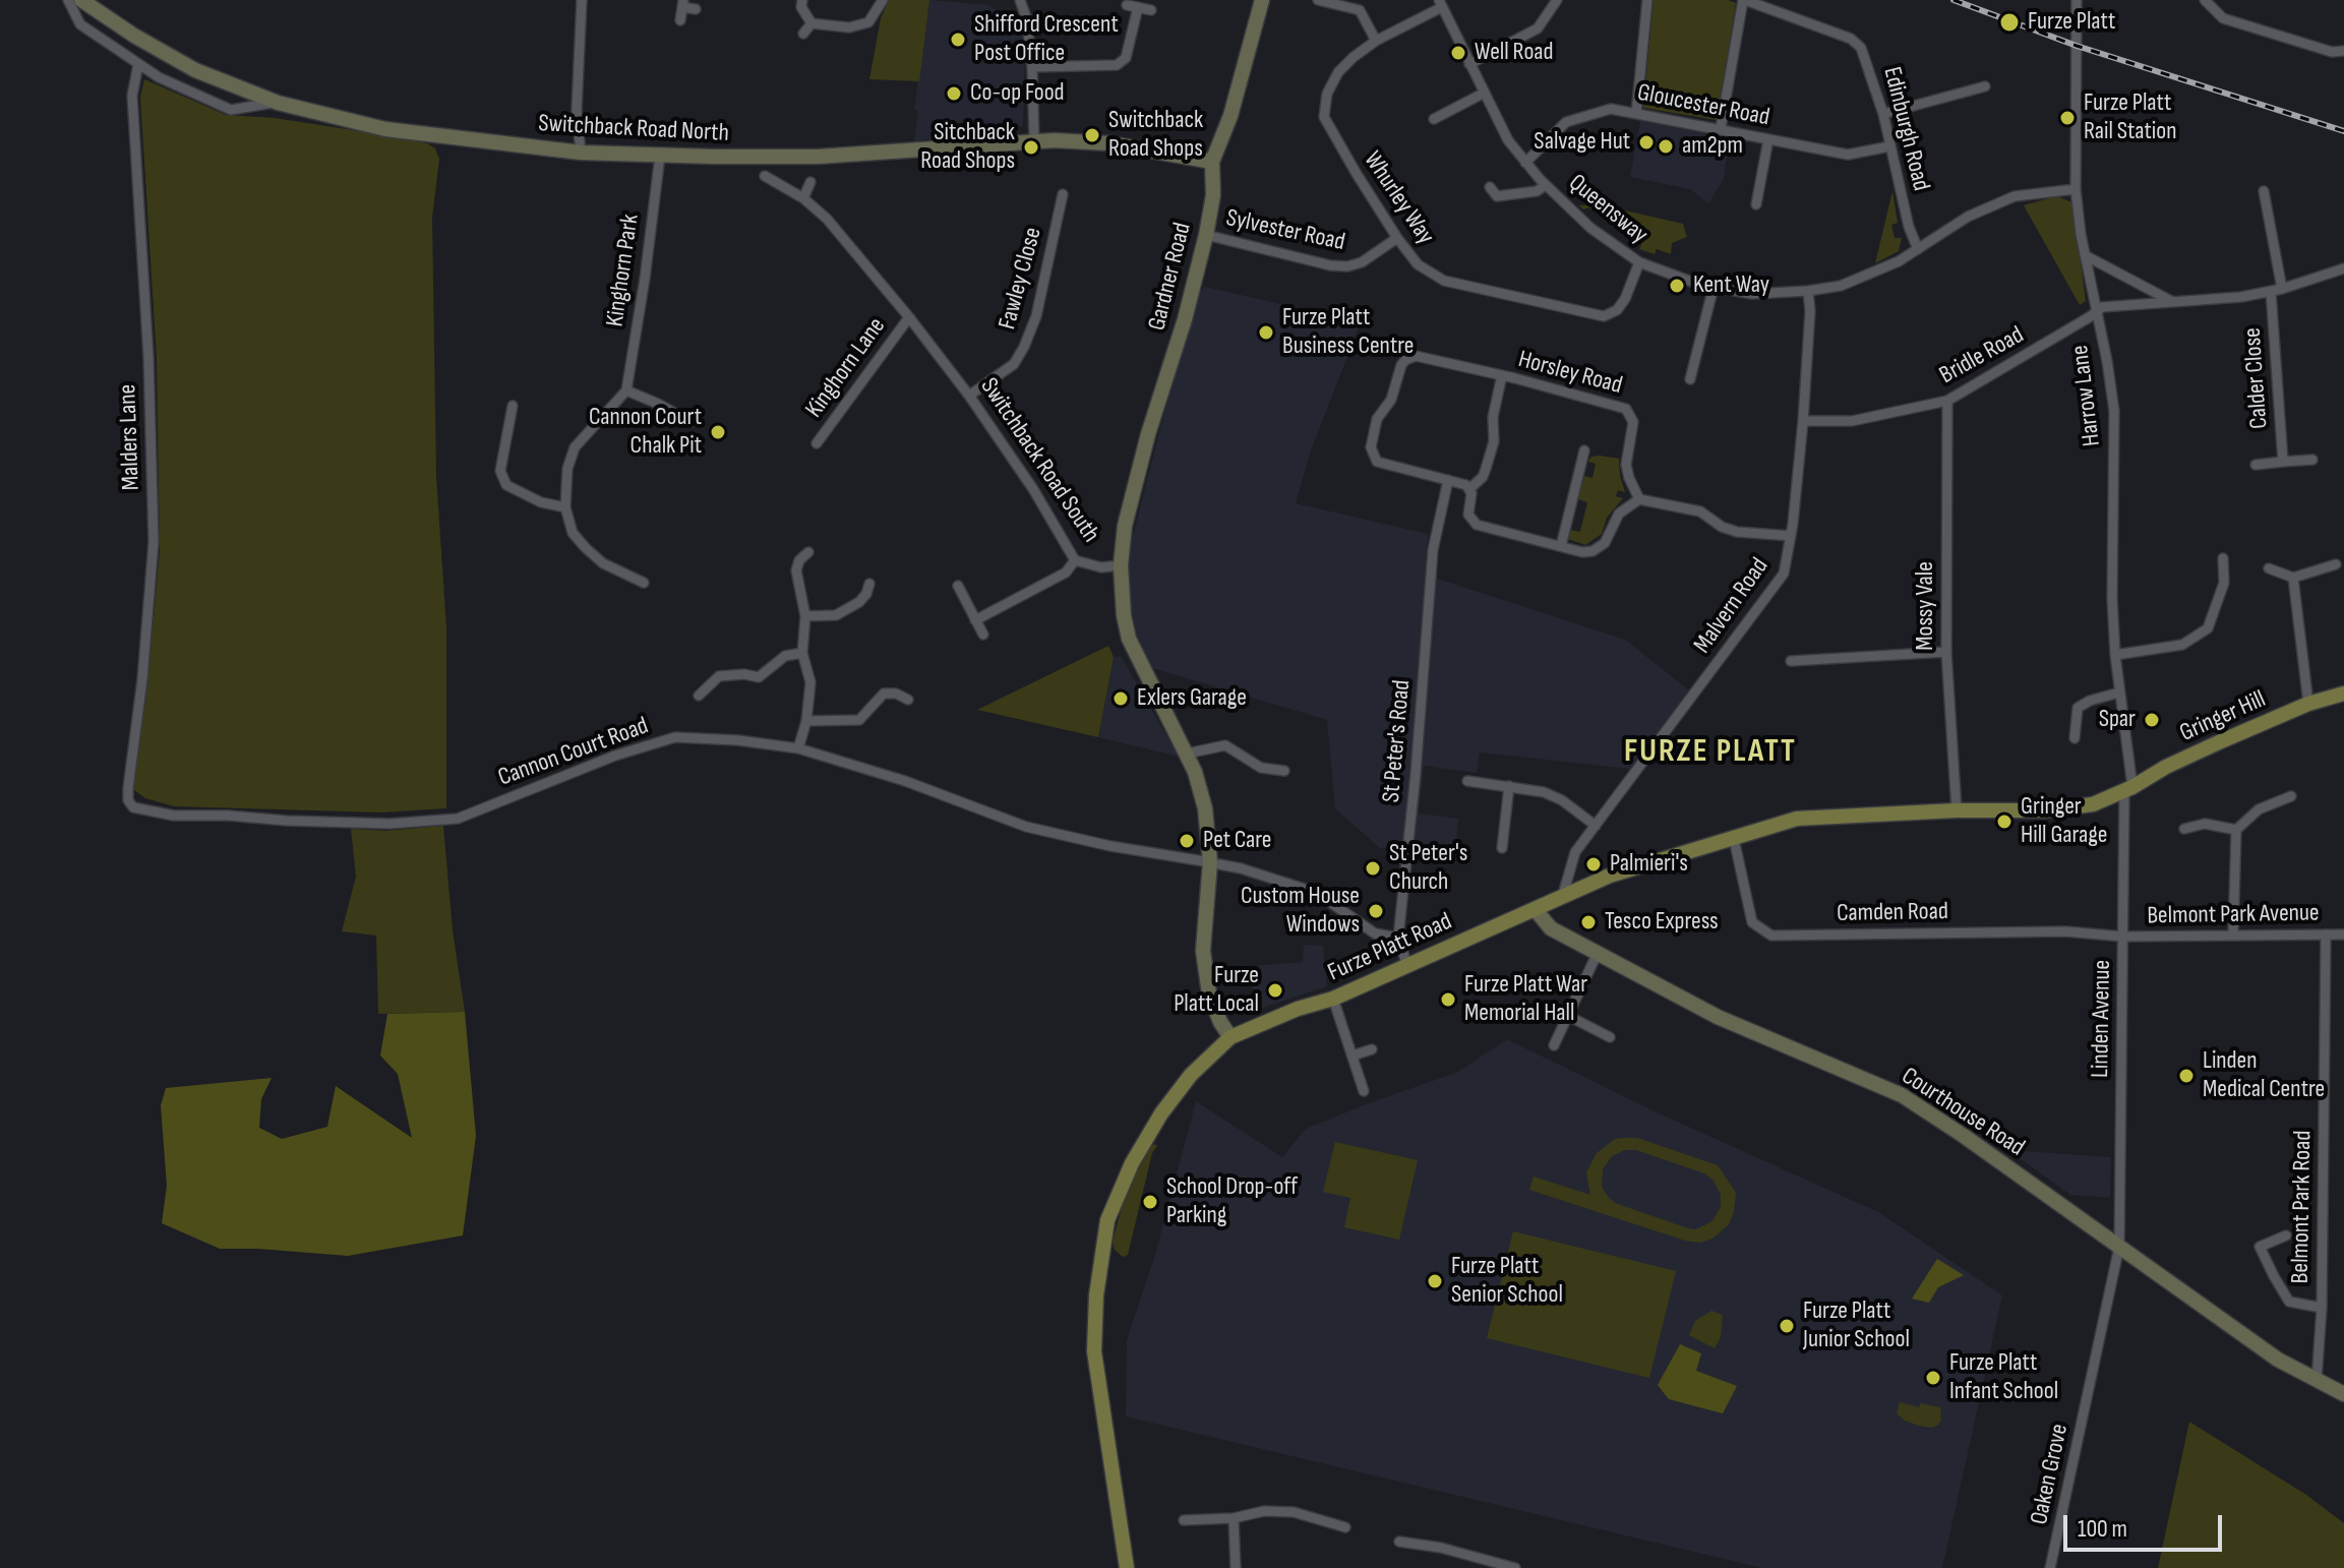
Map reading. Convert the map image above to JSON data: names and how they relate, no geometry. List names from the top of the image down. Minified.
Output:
{"streets":{"main road":["Gringer Hill","Furze Platt Road"],"street":["Gloucester Road","Switchback Road North","Edinburgh Road","Whurley Way","Queensway","Sylvester Road","Kinghorn Park","Gardner Road","Fawley Close","Bridle Road","Kinghorn Lane","Horsley Road","Calder Close","Harrow Lane","Malders Lane","Switchback Road South","Malvern Road","Mossy Vale","St Peter's Road","Cannon Court Road","Camden Road","Belmont Park Avenue","Linden Avenue","Courthouse Road","Belmont Park Road","Oaken Grove"]},"crossings":[["Gloucester Road","Edinburgh Road"],["Gloucester Road","Queensway"],["Switchback Road North","Kinghorn Park"],["Switchback Road North","Gardner Road"],["Edinburgh Road","Queensway"],["Whurley Way","Queensway"],["Whurley Way","Sylvester Road"],["Queensway","Harrow Lane"],["Queensway","Malvern Road"],["Sylvester Road","Gardner Road"],["Gardner Road","Switchback Road South"],["Fawley Close","Switchback Road South"],["Bridle Road","Calder Close"],["Bridle Road","Harrow Lane"],["Bridle Road","Malvern Road"],["Bridle Road","Mossy Vale"],["Kinghorn Lane","Switchback Road South"],["Horsley Road","St Peter's Road"],["Harrow Lane","Gringer Hill"],["Harrow Lane","Furze Platt Road"],["Harrow Lane","Linden Avenue"],["Malders Lane","Cannon Court Road"],["Malvern Road","Furze Platt Road"],["Mossy Vale","Furze Platt Road"],["Gringer Hill","Furze Platt Road"],["Gringer Hill","Linden Avenue"],["St Peter's Road","Cannon Court Road"],["St Peter's Road","Furze Platt Road"],["Camden Road","Belmont Park Avenue"],["Camden Road","Furze Platt Road"],["Camden Road","Linden Avenue"],["Belmont Park Avenue","Linden Avenue"],["Belmont Park Avenue","Belmont Park Road"],["Furze Platt Road","Linden Avenue"],["Furze Platt Road","Courthouse Road"],["Linden Avenue","Courthouse Road"],["Linden Avenue","Oaken Grove"],["Courthouse Road","Belmont Park Road"],["Courthouse Road","Oaken Grove"]],"districts":["FURZE PLATT"],"places":["Furze Platt","Shifford Crescent Post Office","Well Road","Co-op Food","Furze Platt Rail Station","Switchback Road Shops","Salvage Hut","am2pm","Sitchback Road Shops","Kent Way","Furze Platt Business Centre","Cannon Court Chalk Pit","Exlers Garage","Spar","Gringer Hill Garage","Pet Care","Palmieri's","St Peter's Church","Custom House Windows","Tesco Express","Furze Platt Local","Furze Platt War Memorial Hall","Linden Medical Centre","School Drop-off Parking","Furze Platt Senior School","Furze Platt Junior School","Furze Platt Infant School"],"scale_bar":"100 m"}
